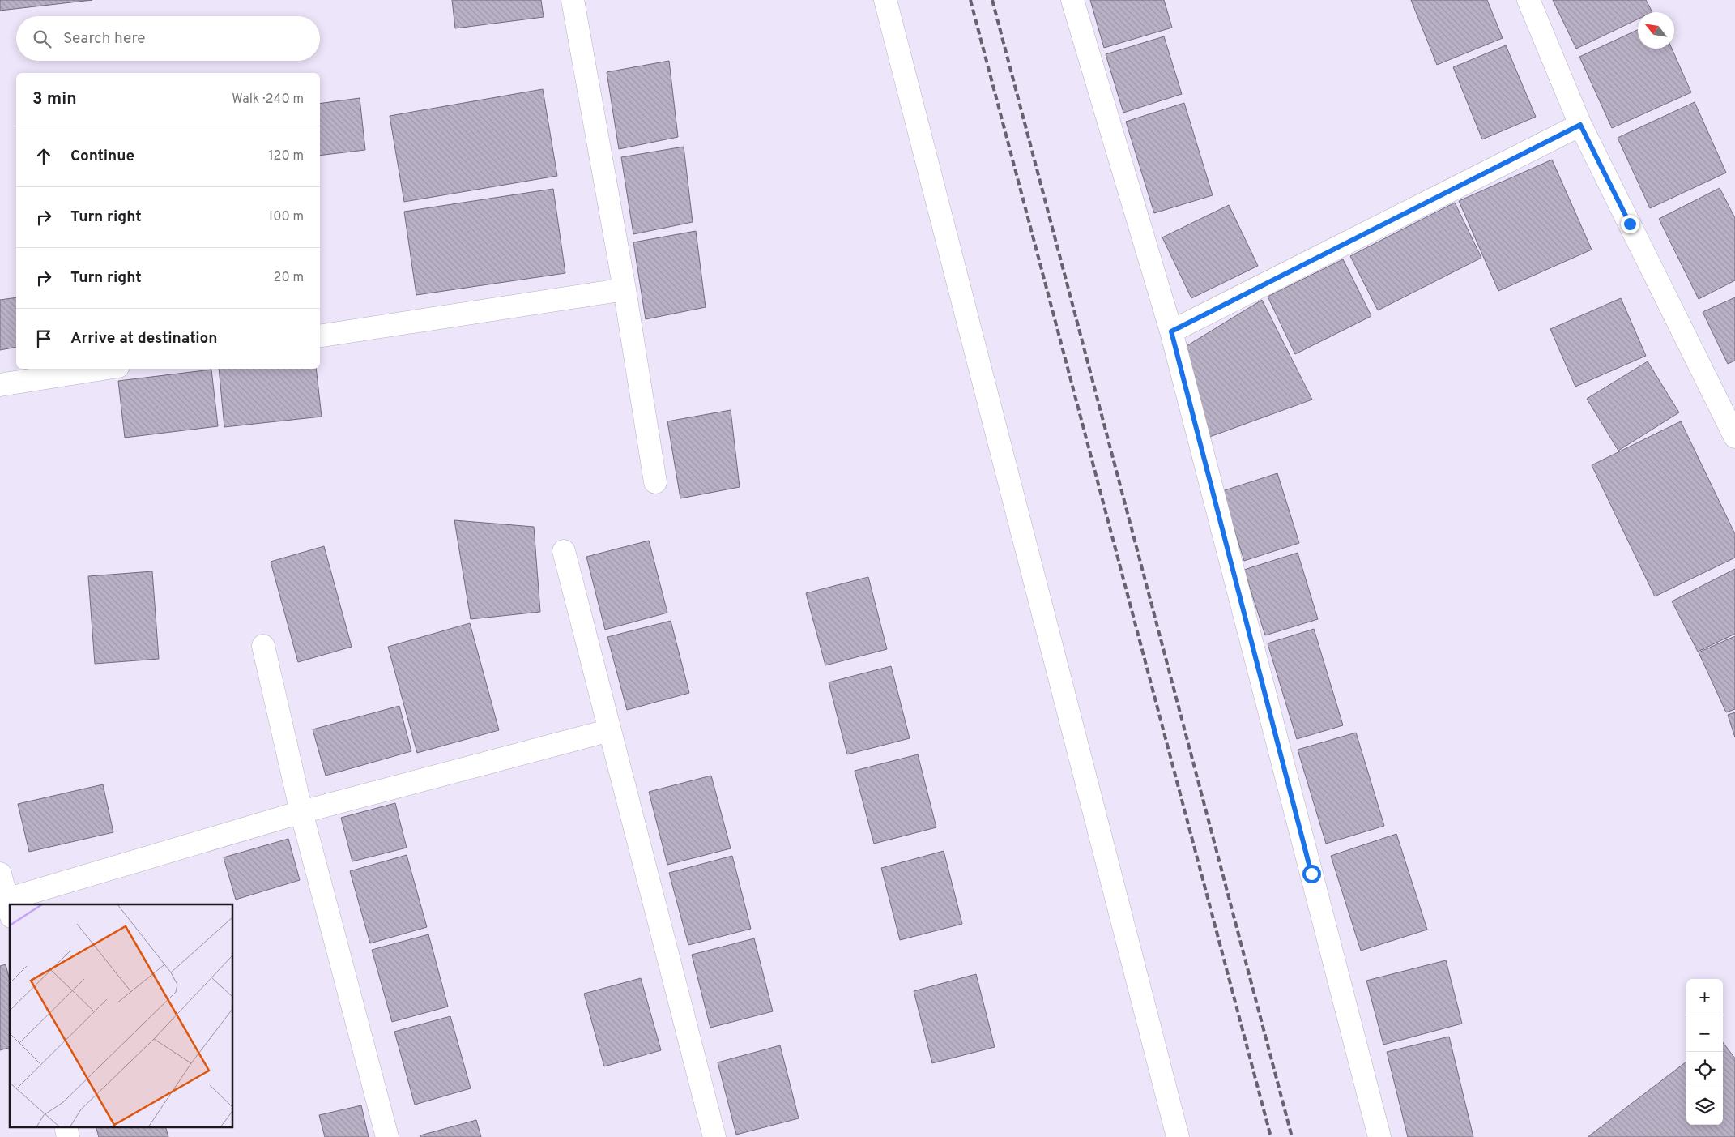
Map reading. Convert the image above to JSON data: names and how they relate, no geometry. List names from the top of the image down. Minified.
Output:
{"north":"top left","page":{"search":"Search here","heading":["3 min","Walk · 240 m"],"list":[["Continue","120 m"],["Turn right","100 m"],["Turn right","20 m"],"Arrive at destination"],"map_buttons":["+","−"]}}
